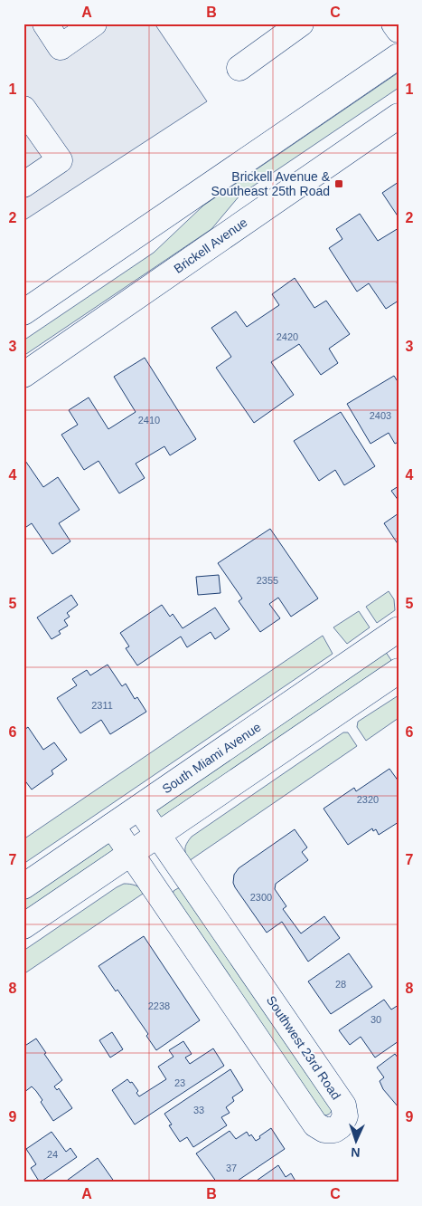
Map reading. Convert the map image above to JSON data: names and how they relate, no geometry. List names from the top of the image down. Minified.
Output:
{"streets":{"main road":["Brickell Avenue","South Miami Avenue","Southwest 23rd Road"]},"crossings":[["South Miami Avenue","Southwest 23rd Road"]],"places":{"transit":["Brickell Avenue & Southeast 25th Road"]},"house_numbers":["2420","2403","2410","2355","2311","2320","2300","28","2238","30","23","33","24","37"],"north":"bottom","grid":{"columns":["A","B","C"],"rows":["1","2","3","4","5","6","7","8","9"]}}
